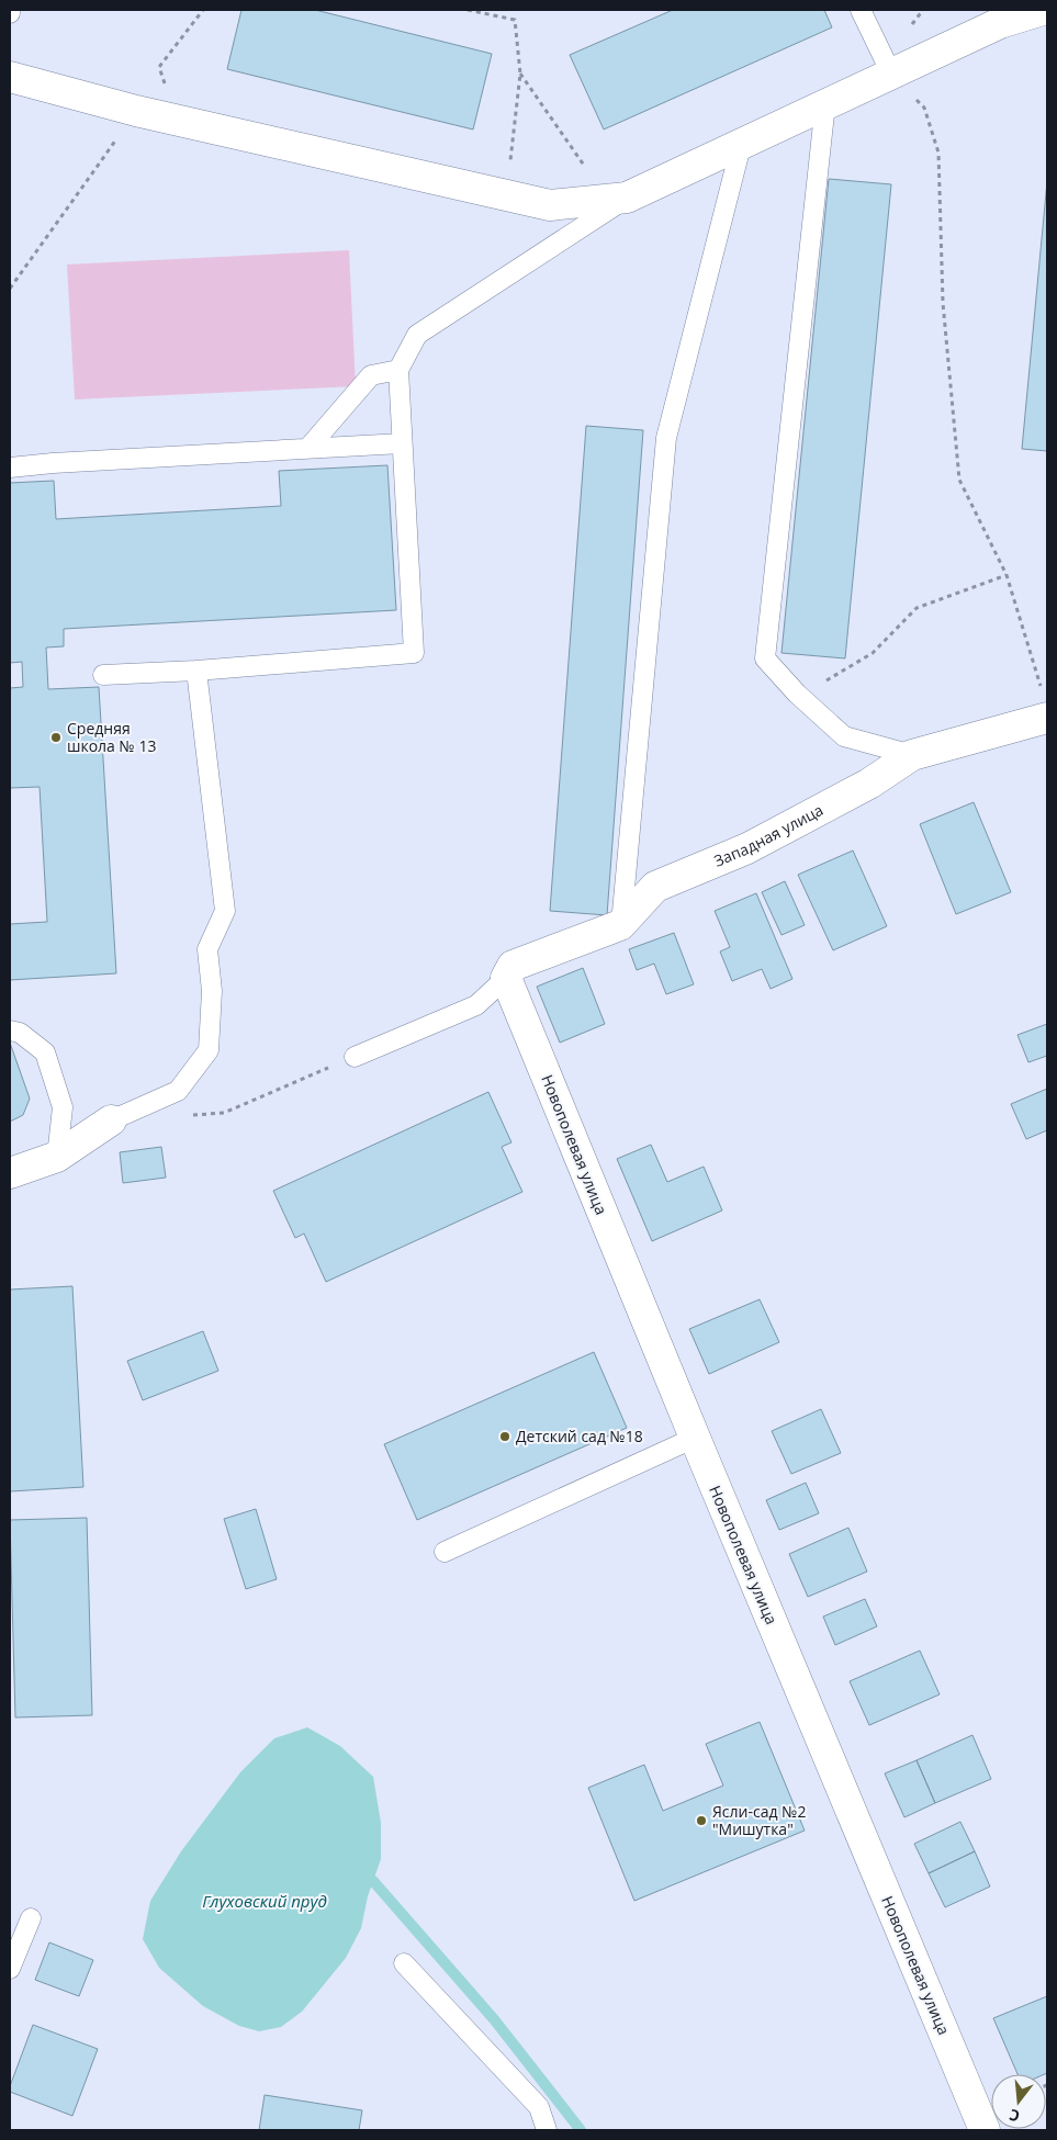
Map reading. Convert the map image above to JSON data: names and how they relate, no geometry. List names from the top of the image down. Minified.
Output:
{"streets":{"street":["Западная улица","Новополевая улица"]},"crossings":[["Западная улица","Новополевая улица"]],"water":["Глуховский пруд"],"places":["Средняя школа № 13","Детский сад №18","Ясли-сад №2 \"Мишутка\""],"north":"bottom"}
